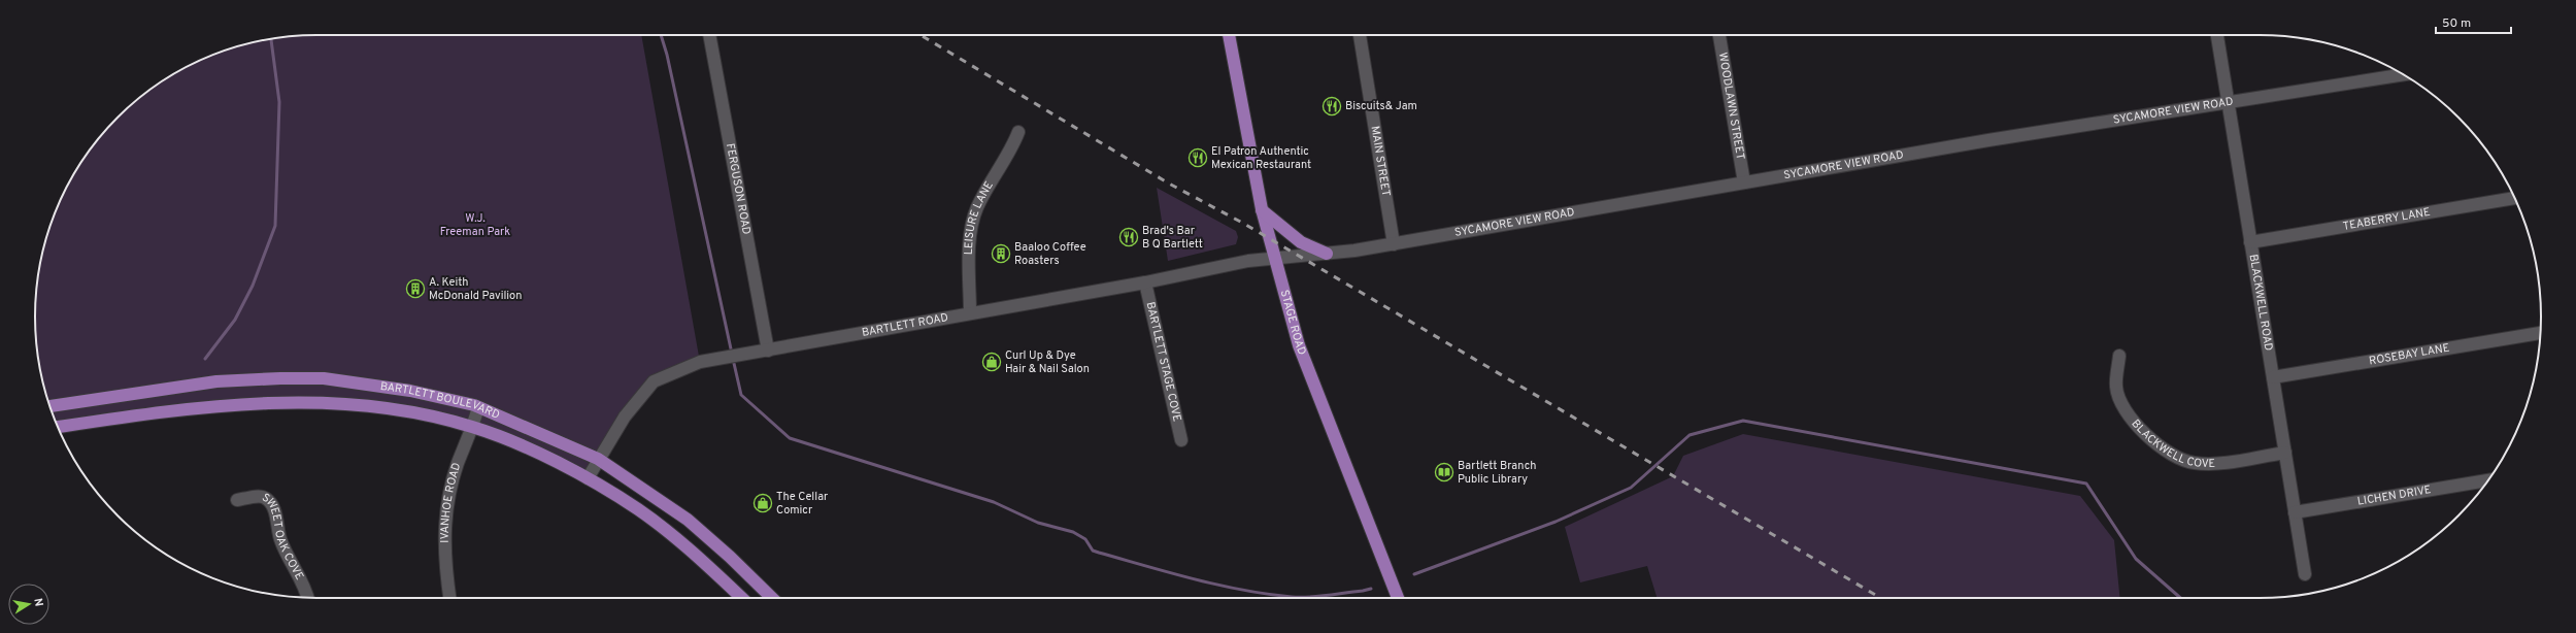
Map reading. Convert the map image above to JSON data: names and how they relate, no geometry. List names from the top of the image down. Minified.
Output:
{"streets":{"main road":["STAGE ROAD","BARTLETT BOULEVARD"],"street":["WOODLAWN STREET","SYCAMORE VIEW ROAD","MAIN STREET","FERGUSON ROAD","LEISURE LANE","TEABERRY LANE","BLACKWELL ROAD","BARTLETT ROAD","ROSEBAY LANE","BARTLETT STAGE COVE","BLACKWELL COVE","LICHEN DRIVE","IVANHOE ROAD","SWEET OAK COVE"]},"crossings":[["WOODLAWN STREET","SYCAMORE VIEW ROAD"],["SYCAMORE VIEW ROAD","MAIN STREET"],["SYCAMORE VIEW ROAD","BLACKWELL ROAD"],["SYCAMORE VIEW ROAD","STAGE ROAD"],["SYCAMORE VIEW ROAD","BARTLETT ROAD"],["FERGUSON ROAD","BARTLETT ROAD"],["LEISURE LANE","BARTLETT ROAD"],["TEABERRY LANE","BLACKWELL ROAD"],["BLACKWELL ROAD","ROSEBAY LANE"],["BLACKWELL ROAD","BLACKWELL COVE"],["BLACKWELL ROAD","LICHEN DRIVE"],["STAGE ROAD","BARTLETT ROAD"],["BARTLETT ROAD","BARTLETT STAGE COVE"],["BARTLETT ROAD","BARTLETT BOULEVARD"],["BARTLETT BOULEVARD","IVANHOE ROAD"]],"parks":["W.J. Freeman Park"],"places":{"restaurant":["Biscuits& Jam","El Patron Authentic Mexican Restaurant","Brad's Bar B Q Bartlett"],"building":["Baaloo Coffee Roasters","A. Keith McDonald Pavilion"],"shop":["Curl Up & Dye Hair & Nail Salon","The Cellar Comicr"],"library":["Bartlett Branch Public Library"]},"scale_bar":"50 m","north":"right"}
